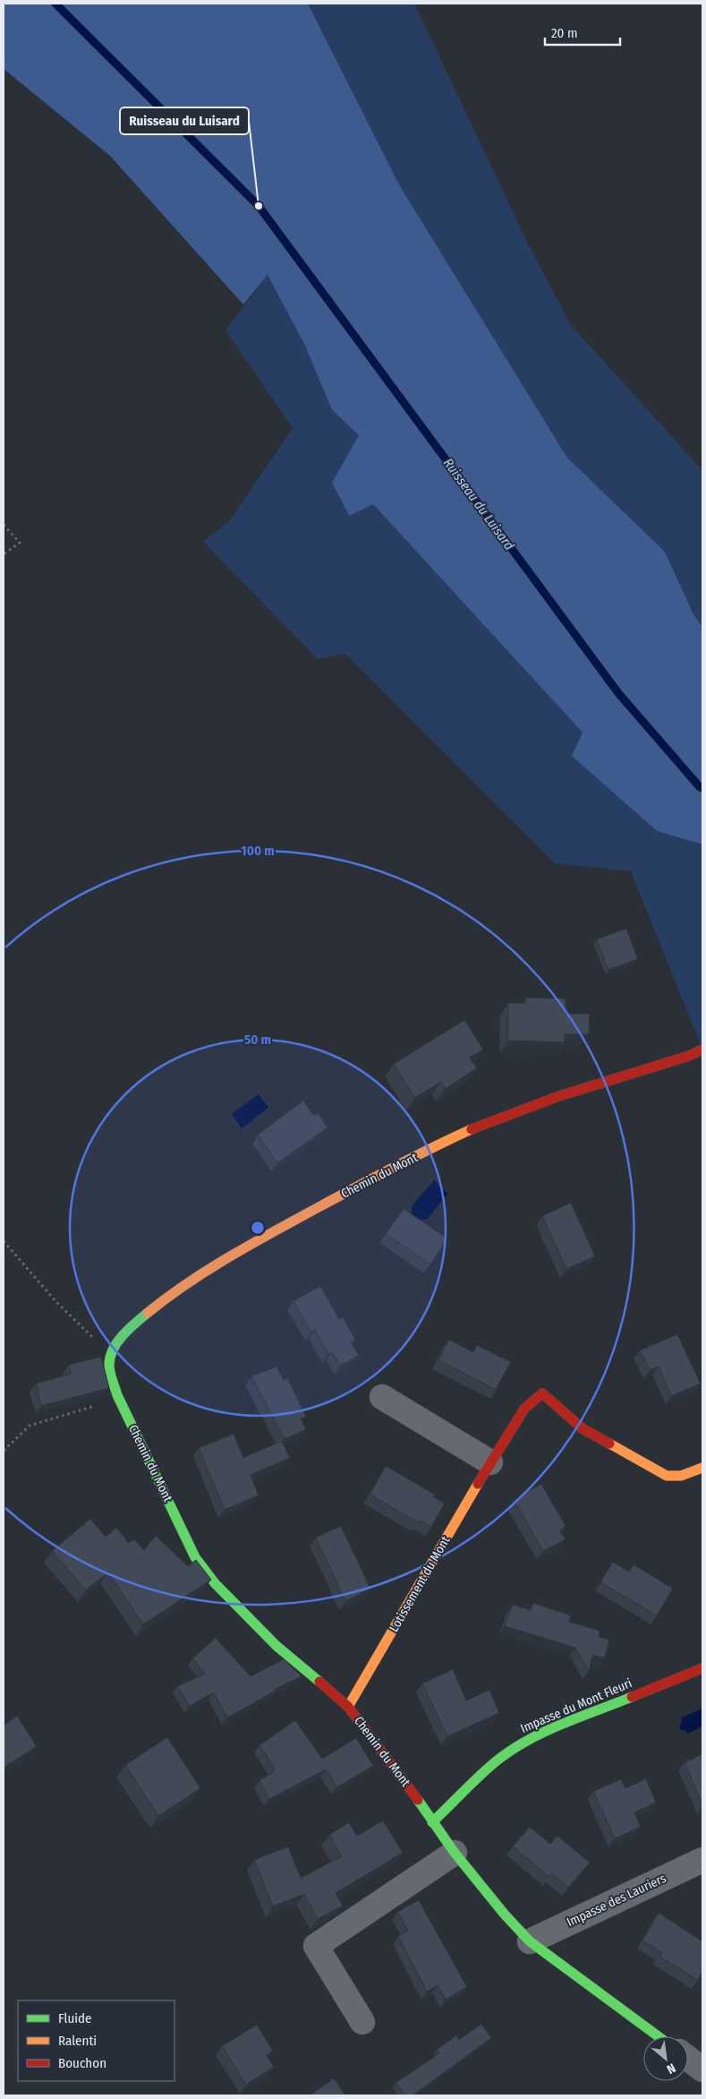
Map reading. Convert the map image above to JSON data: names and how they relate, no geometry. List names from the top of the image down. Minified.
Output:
{"streets":{"street":["Chemin du Mont","Lotissement du Mont","Impasse du Mont Fleuri","Impasse des Lauriers"]},"crossings":[["Chemin du Mont","Lotissement du Mont"],["Chemin du Mont","Impasse du Mont Fleuri"],["Chemin du Mont","Impasse des Lauriers"]],"water":["Ruisseau du Luisard"],"places":["Ruisseau du Luisard"],"legend":["Fluide","Ralenti","Bouchon"],"scale_bar":"20 m","north":"bottom right","rings":["100 m","50 m"]}
